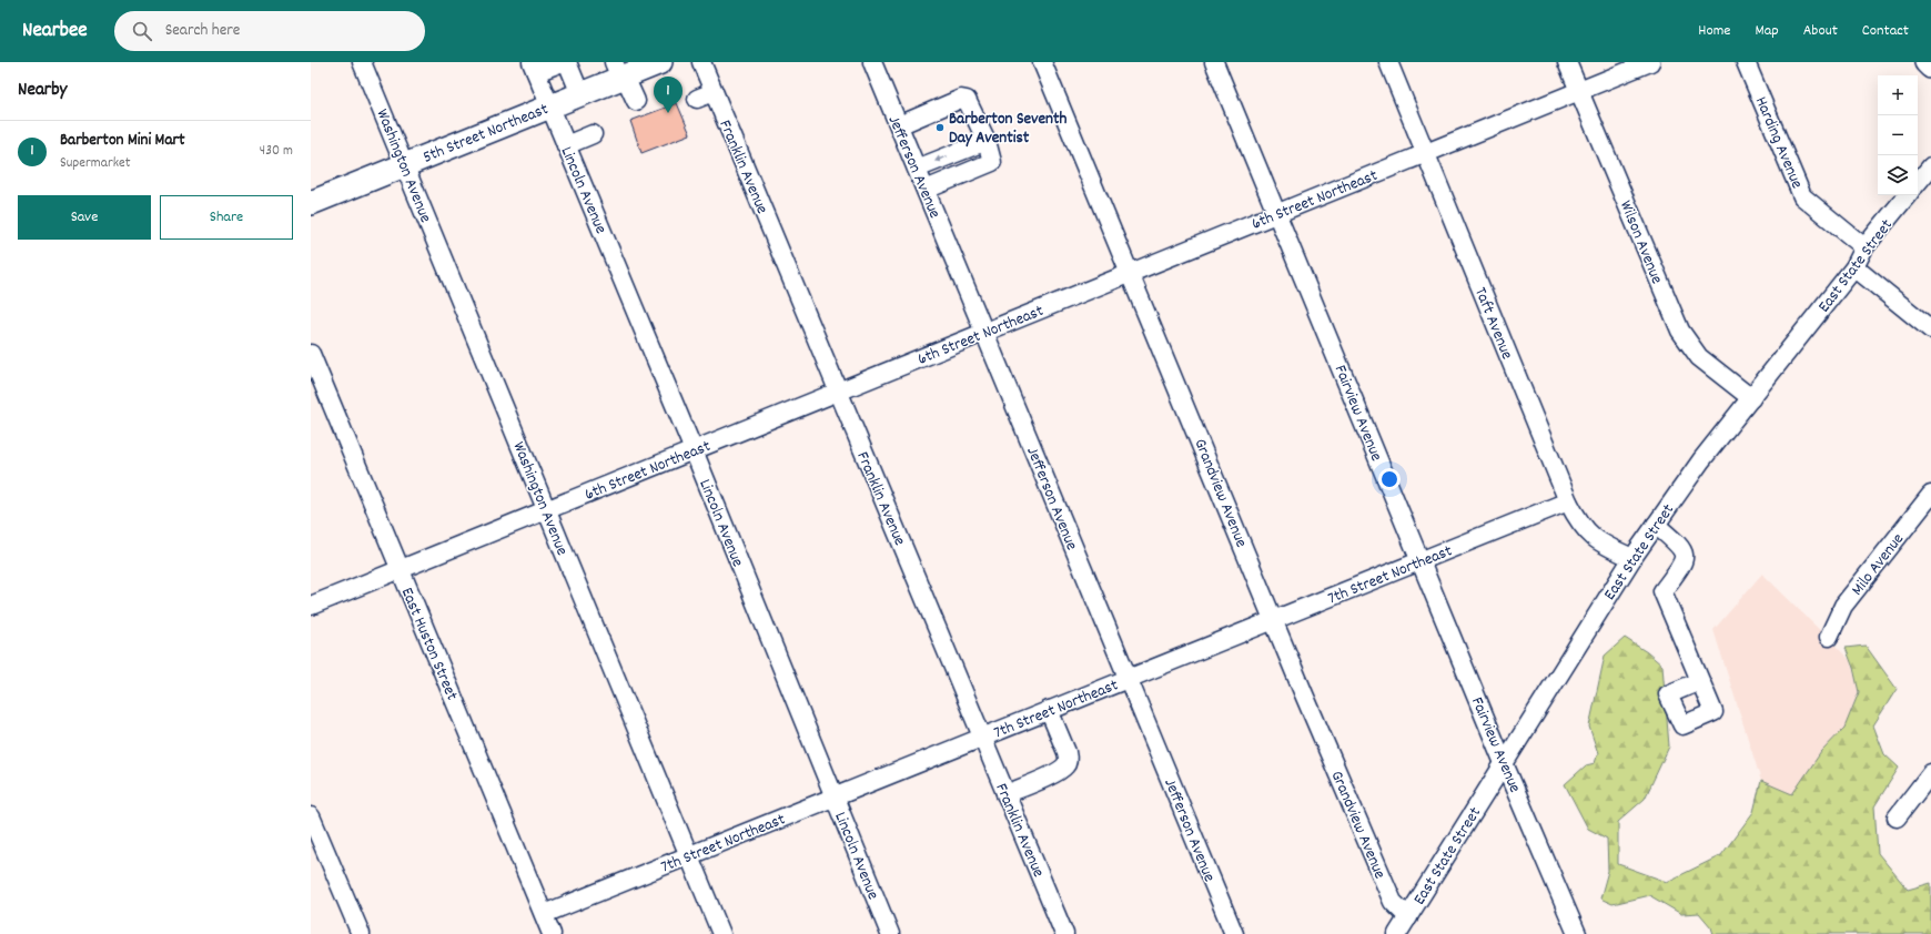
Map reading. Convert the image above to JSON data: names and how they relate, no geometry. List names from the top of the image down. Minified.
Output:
{"streets":{"main road":["5th Street Northeast"],"street":["Harding Avenue","Washington Avenue","Franklin Avenue","Jefferson Avenue","Lincoln Avenue","6th Street Northeast","Wilson Avenue","East State Street","Taft Avenue","Fairview Avenue","Grandview Avenue","Milo Avenue","7th Street Northeast","East Huston Street"]},"crossings":[["5th Street Northeast","Washington Avenue"],["5th Street Northeast","Lincoln Avenue"],["Harding Avenue","East State Street"],["Washington Avenue","6th Street Northeast"],["Washington Avenue","7th Street Northeast"],["Franklin Avenue","6th Street Northeast"],["Franklin Avenue","7th Street Northeast"],["Jefferson Avenue","6th Street Northeast"],["Jefferson Avenue","7th Street Northeast"],["Lincoln Avenue","6th Street Northeast"],["Lincoln Avenue","7th Street Northeast"],["6th Street Northeast","Wilson Avenue"],["6th Street Northeast","Taft Avenue"],["6th Street Northeast","Fairview Avenue"],["6th Street Northeast","Grandview Avenue"],["6th Street Northeast","East Huston Street"],["Wilson Avenue","East State Street"],["East State Street","Taft Avenue"],["East State Street","Fairview Avenue"],["East State Street","Grandview Avenue"],["Taft Avenue","7th Street Northeast"],["Fairview Avenue","7th Street Northeast"],["Grandview Avenue","7th Street Northeast"],["7th Street Northeast","East Huston Street"]],"places":["Barberton Seventh Day Aventist"],"page":{"header":"Nearbee","search":"Search here","nav":["Home","Map","About","Contact"],"heading":"Nearby","map_buttons":["+","−"],"pins":"1","list":[{"mark":"1","name":"Barberton Mini Mart","note":"Supermarket","value":"430 m"}],"buttons":["Save","Share"]}}
